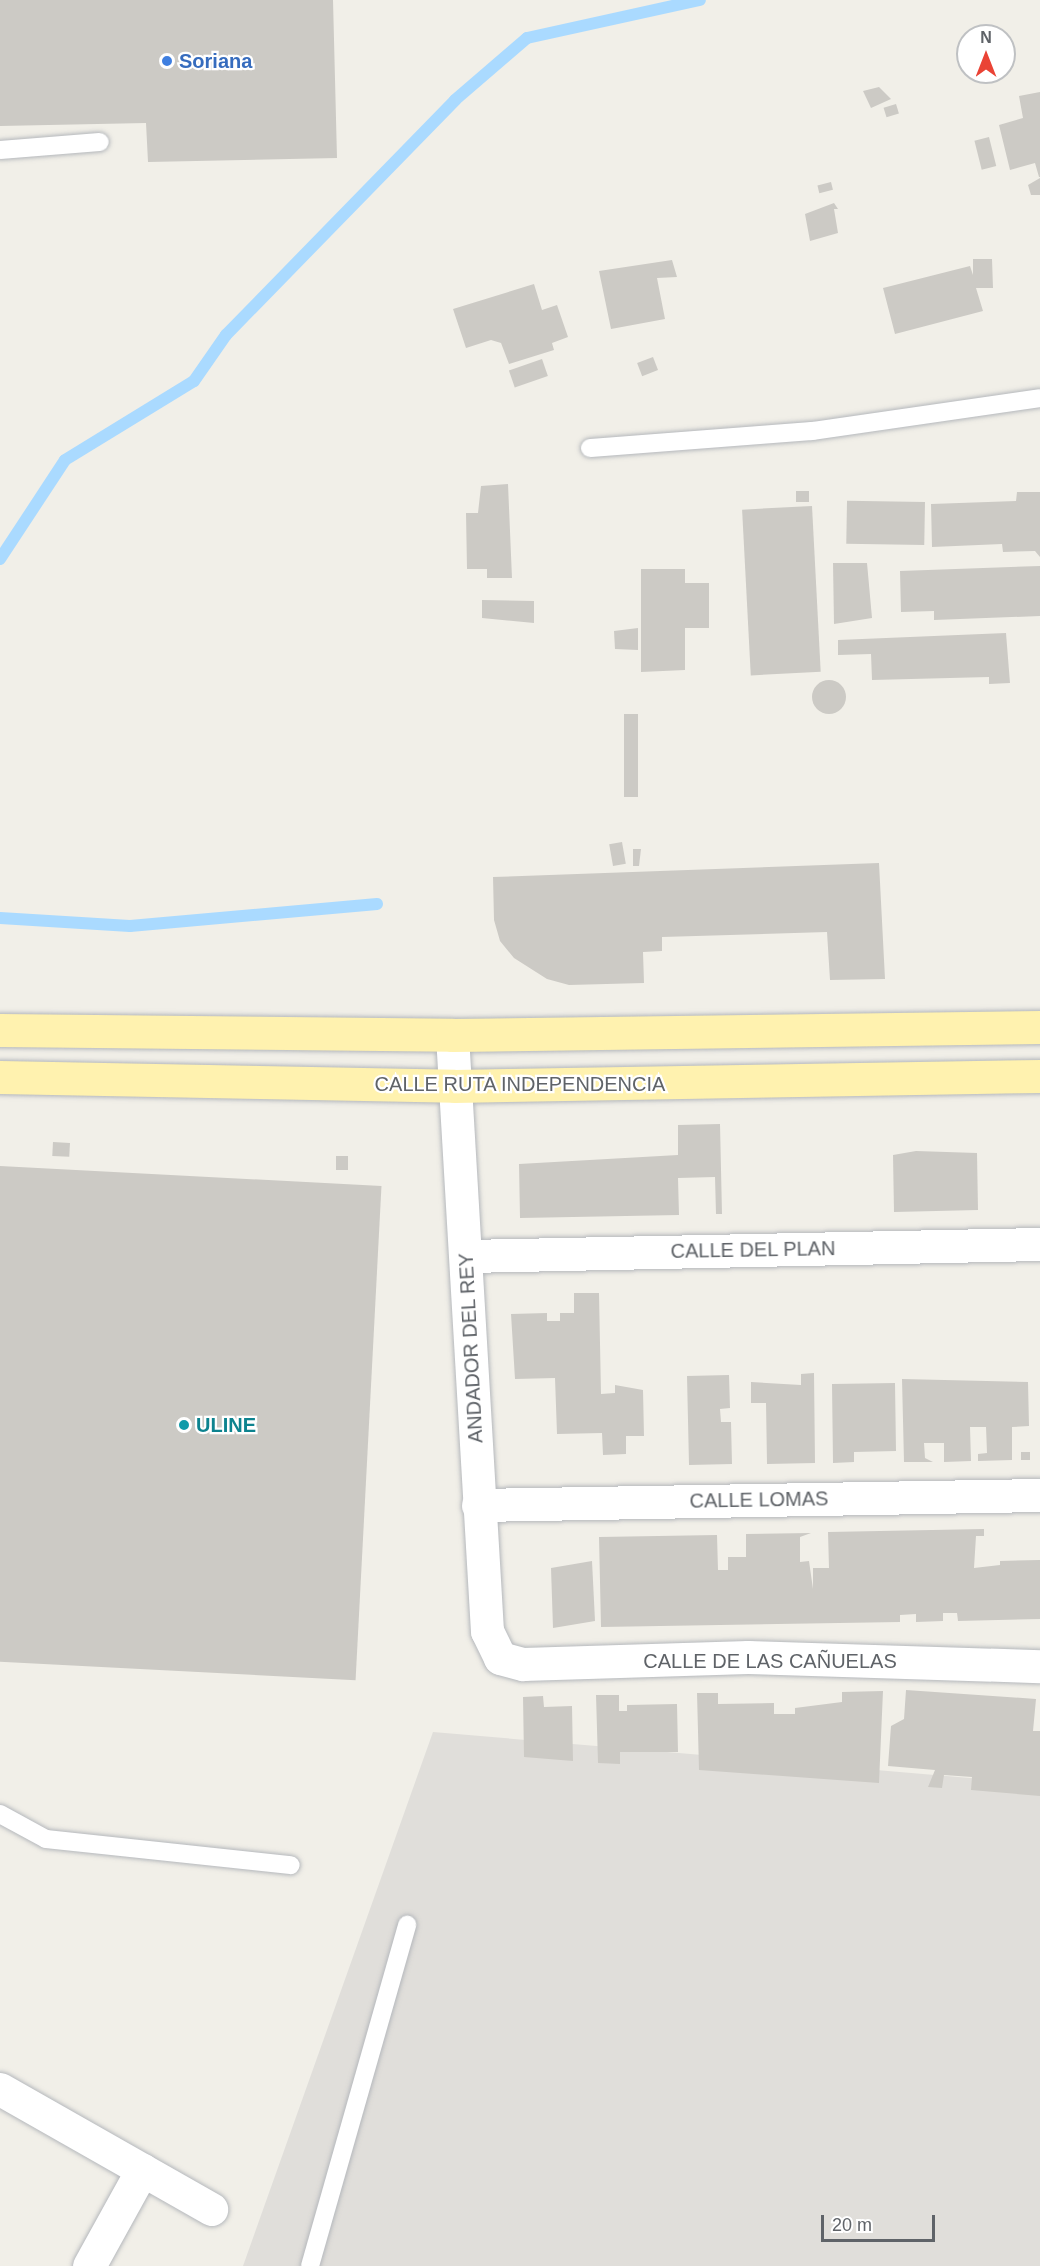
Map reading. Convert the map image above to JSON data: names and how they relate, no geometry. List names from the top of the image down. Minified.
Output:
{"streets":{"main road":["CALLE RUTA INDEPENDENCIA"],"street":["CALLE DEL PLAN","ANDADOR DEL REY","CALLE LOMAS","CALLE DE LAS CAÑUELAS"]},"crossings":[["CALLE RUTA INDEPENDENCIA","ANDADOR DEL REY"],["CALLE DEL PLAN","ANDADOR DEL REY"],["ANDADOR DEL REY","CALLE LOMAS"],["ANDADOR DEL REY","CALLE DE LAS CAÑUELAS"]],"places":["Soriana","ULINE"],"scale_bar":"20 m","north":"top"}
